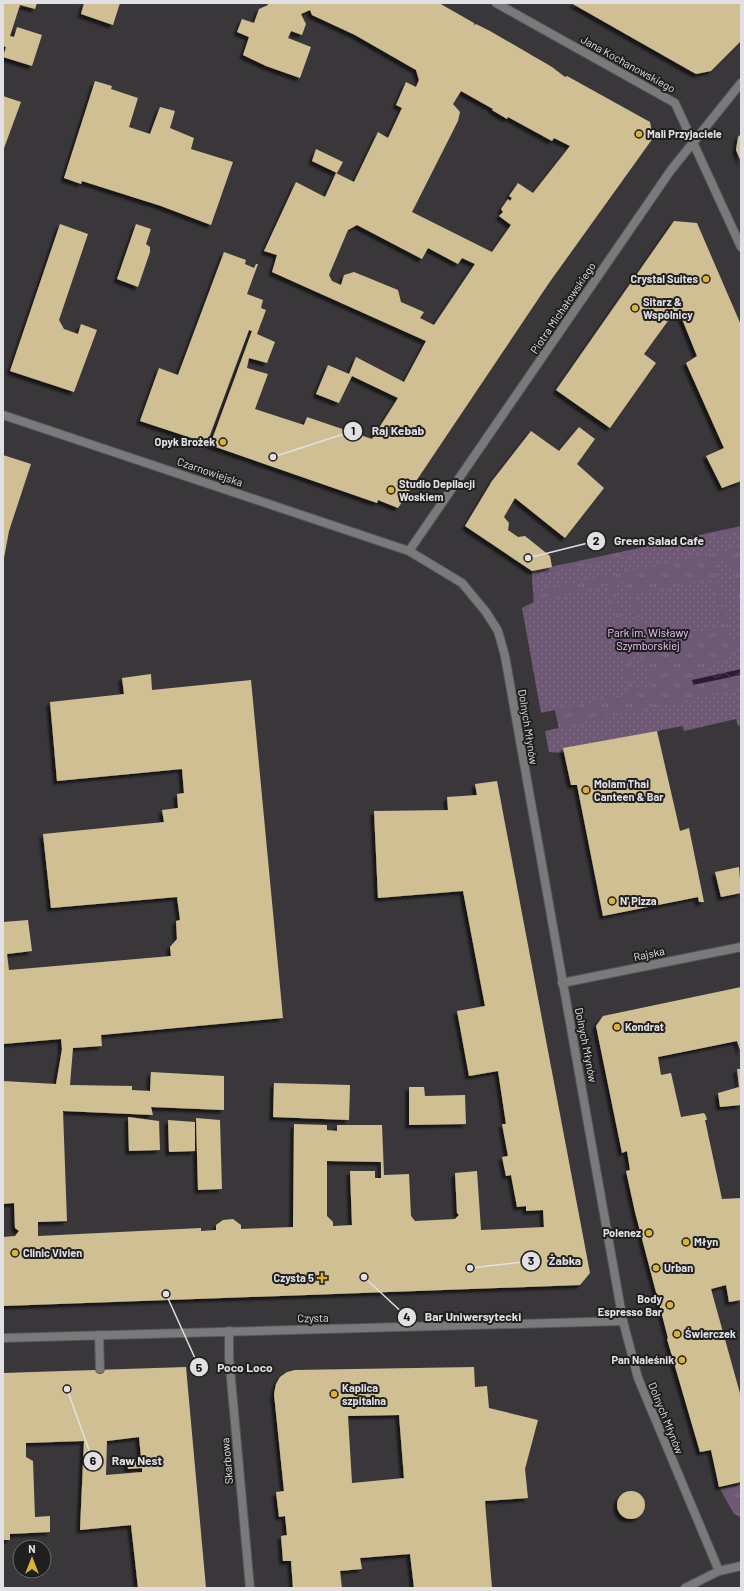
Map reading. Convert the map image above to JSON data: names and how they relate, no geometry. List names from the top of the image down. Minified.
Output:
{"streets":{"street":["Jana Kochanowskiego","Piotra Michałowskiego","Czarnowiejska","Dolnych Młynów","Rajska","Czysta","Skarbowa"]},"crossings":[["Jana Kochanowskiego","Piotra Michałowskiego"],["Piotra Michałowskiego","Czarnowiejska"],["Piotra Michałowskiego","Dolnych Młynów"],["Czarnowiejska","Dolnych Młynów"],["Dolnych Młynów","Rajska"],["Dolnych Młynów","Czysta"],["Czysta","Skarbowa"]],"parks":["Park im. Wisławy Szymborskiej"],"places":{"other":["Mali Przyjaciele","Crystal Suites","Sitarz & Wspólnicy","Opyk Brożek","Raj Kebab","Studio Depilacji Woskiem","Green Salad Cafe","Molam Thai Canteen & Bar","N' Pizza","Kondrat","Polenez","Młyn","Clinic Vivien","Żabka","Urban","Bar Uniwersytecki","Poco Loco","Body Espresso Bar","Świerczek","Pan Naleśnik","Raw Nest","Kaplica szpitalna"],"health":["Czysta 5"]},"north":"top"}
